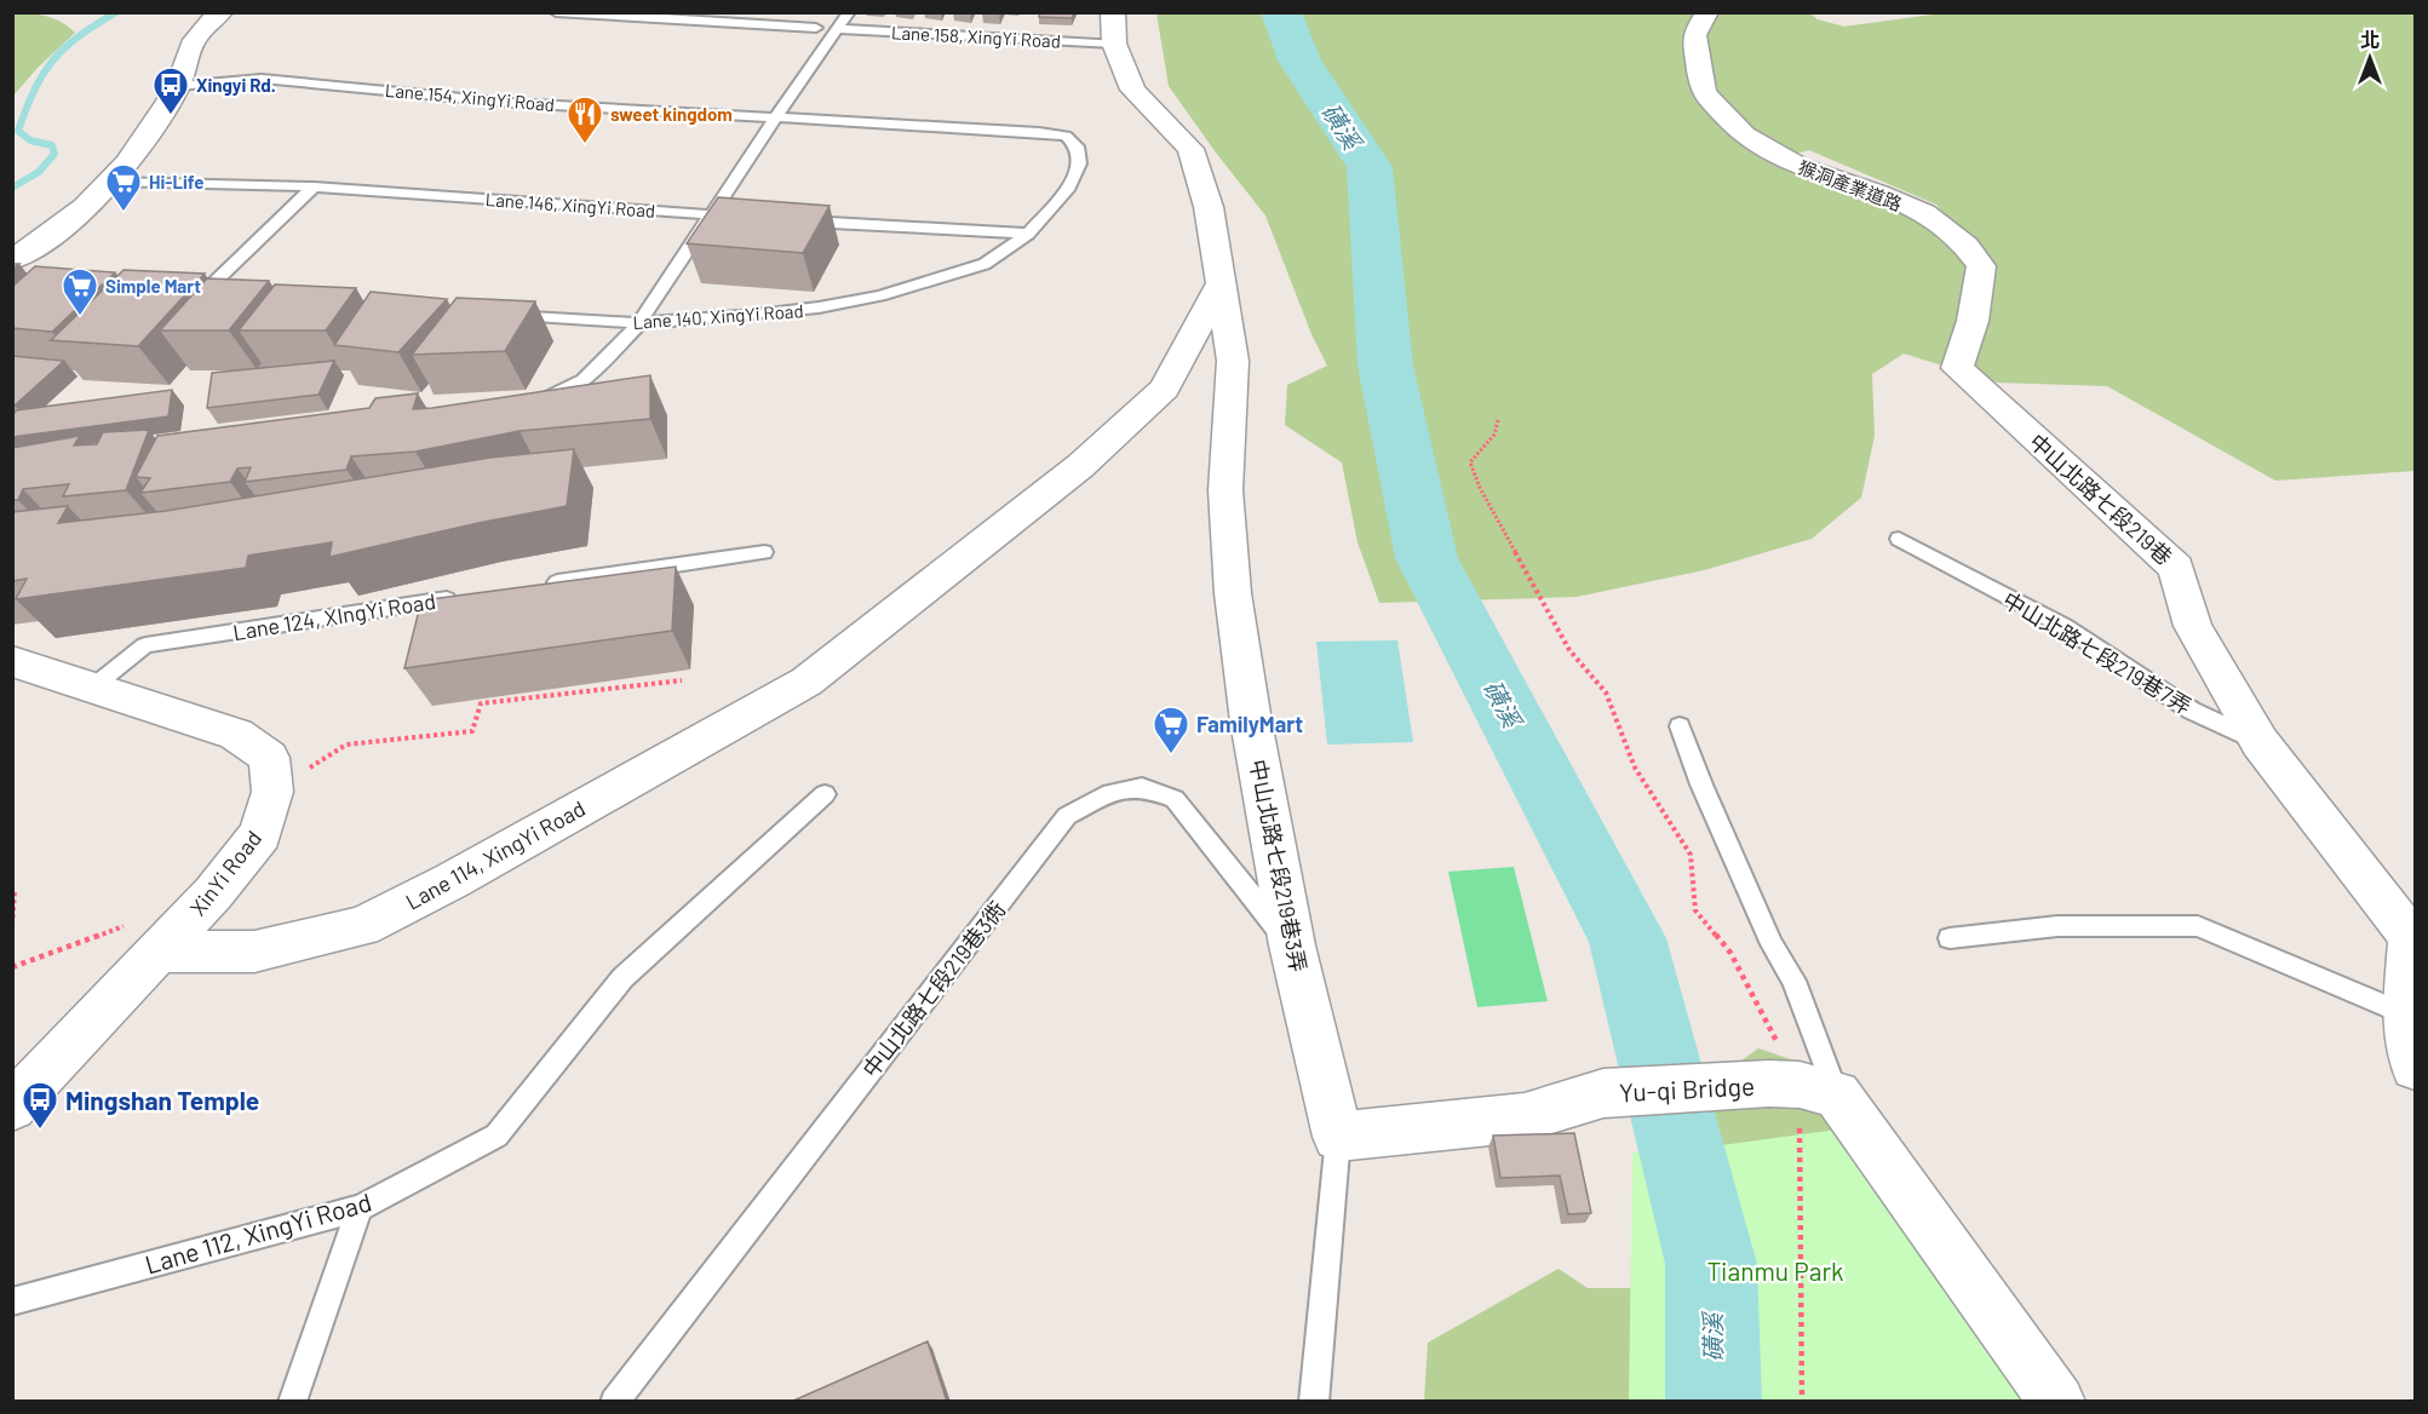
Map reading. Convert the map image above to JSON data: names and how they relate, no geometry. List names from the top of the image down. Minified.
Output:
{"streets":{"street":["猴洞產業道路","中山北路七段219巷","Lane 114, XingYi Road","中山北路七段219巷3弄","XinYi Road","Yu-qi Bridge"],"lane":["Lane 158, XingYi Road","Lane 154, XingYi Road","Lane 146, XingYi Road","Lane 140, XingYi Road","Lane 124, XIngYi Road","中山北路七段219巷7弄","中山北路七段219巷3衖","Lane 112, XingYi Road"]},"crossings":[["Lane 158, XingYi Road","中山北路七段219巷3弄"],["Lane 154, XingYi Road","Lane 140, XingYi Road"],["猴洞產業道路","中山北路七段219巷"],["中山北路七段219巷","中山北路七段219巷7弄"],["Lane 124, XIngYi Road","XinYi Road"],["Lane 114, XingYi Road","中山北路七段219巷3弄"],["Lane 114, XingYi Road","XinYi Road"],["中山北路七段219巷3弄","中山北路七段219巷3衖"],["中山北路七段219巷3弄","Yu-qi Bridge"]],"water":["磺溪"],"parks":["Tianmu Park"],"places":{"bus stop":["Xingyi Rd.","Mingshan Temple"],"restaurant":["sweet kingdom"],"supermarket":["Hi-Life","Simple Mart","FamilyMart"]},"north":"top"}
